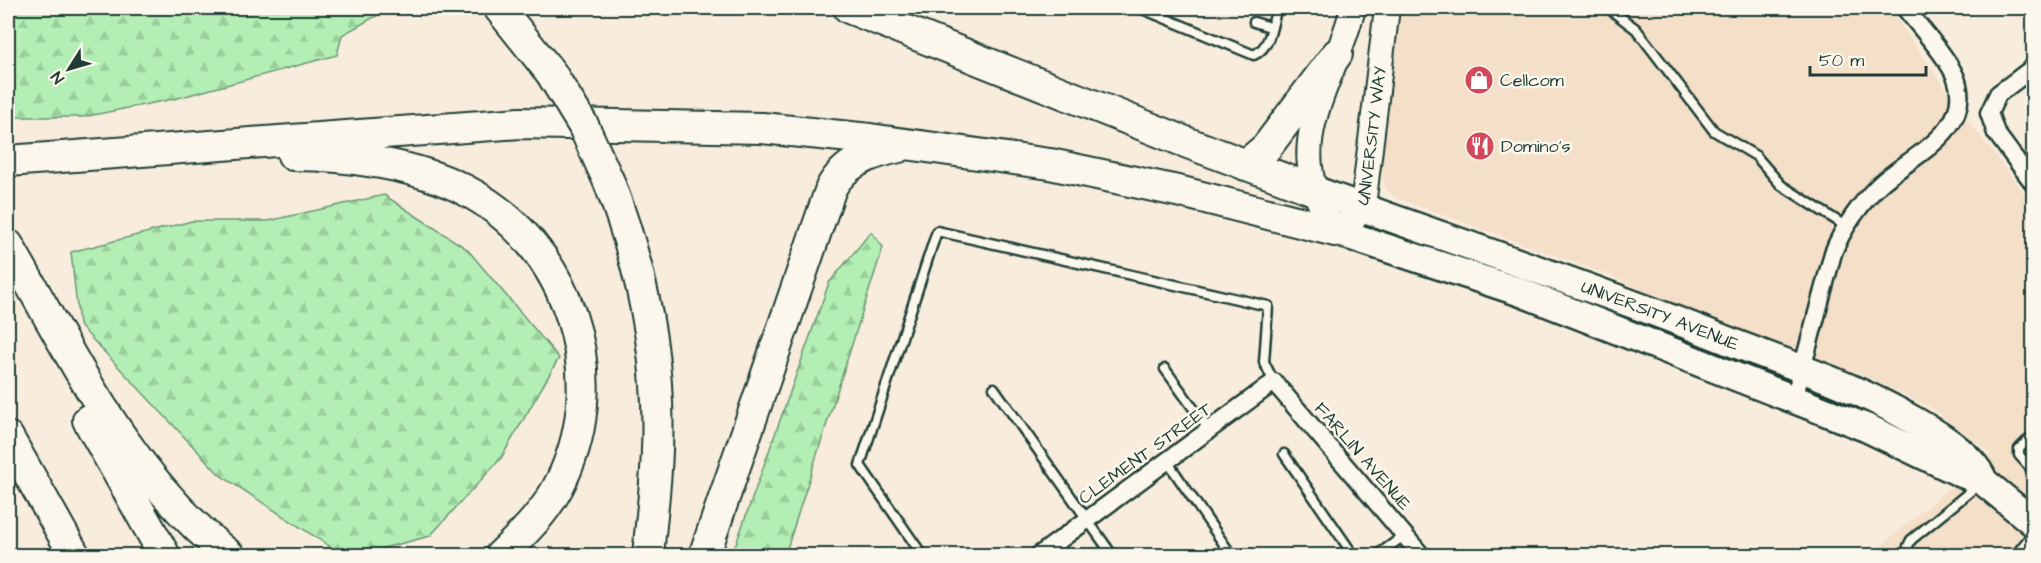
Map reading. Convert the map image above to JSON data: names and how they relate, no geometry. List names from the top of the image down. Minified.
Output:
{"streets":{"main road":["UNIVERSITY WAY","UNIVERSITY AVENUE"],"street":["CLEMENT STREET","FARLIN AVENUE"]},"crossings":[["UNIVERSITY WAY","UNIVERSITY AVENUE"],["CLEMENT STREET","FARLIN AVENUE"]],"places":{"shop":["Cellcom"],"restaurant":["Domino's"]},"scale_bar":"50 m","north":"bottom left"}
